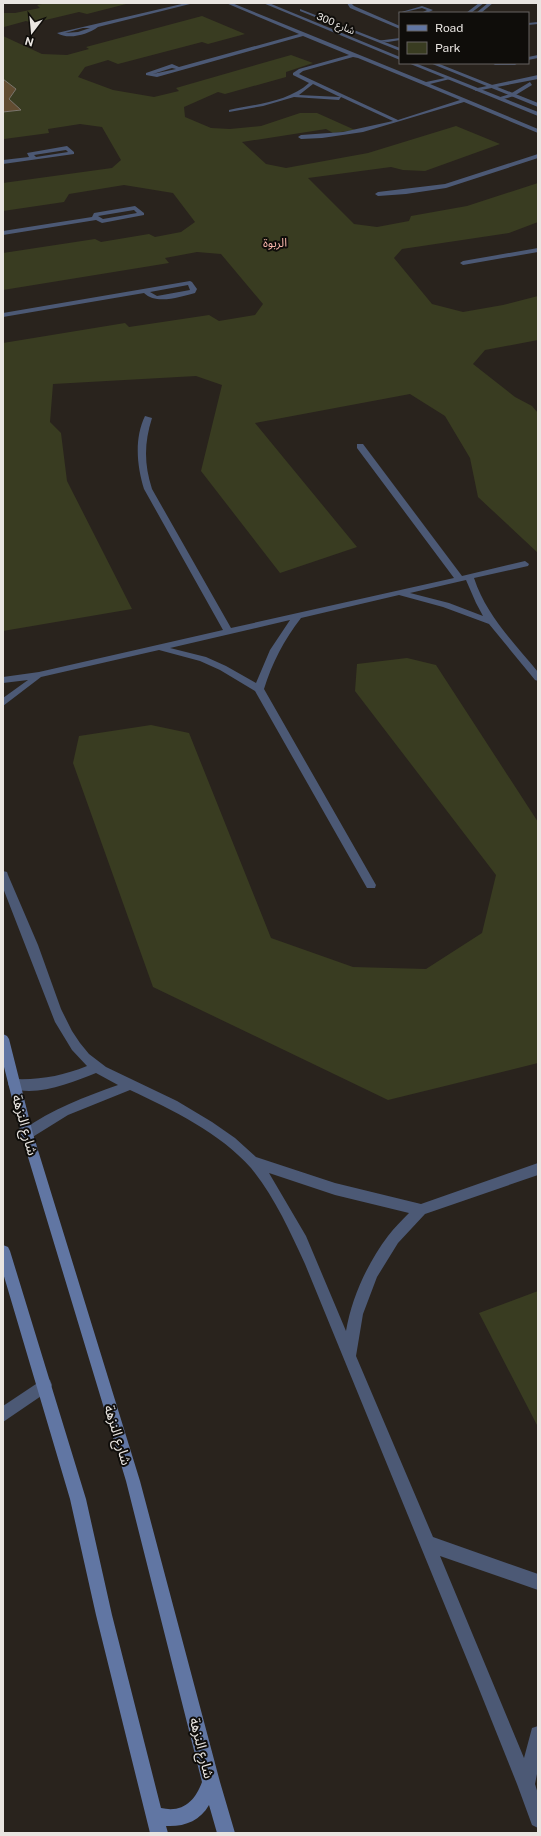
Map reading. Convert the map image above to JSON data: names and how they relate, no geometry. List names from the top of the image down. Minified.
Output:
{"streets":{"main road":["شارع النزهة"],"street":["شارع 300"]},"districts":["الربوة"],"legend":["Road","Park"],"north":"bottom"}
